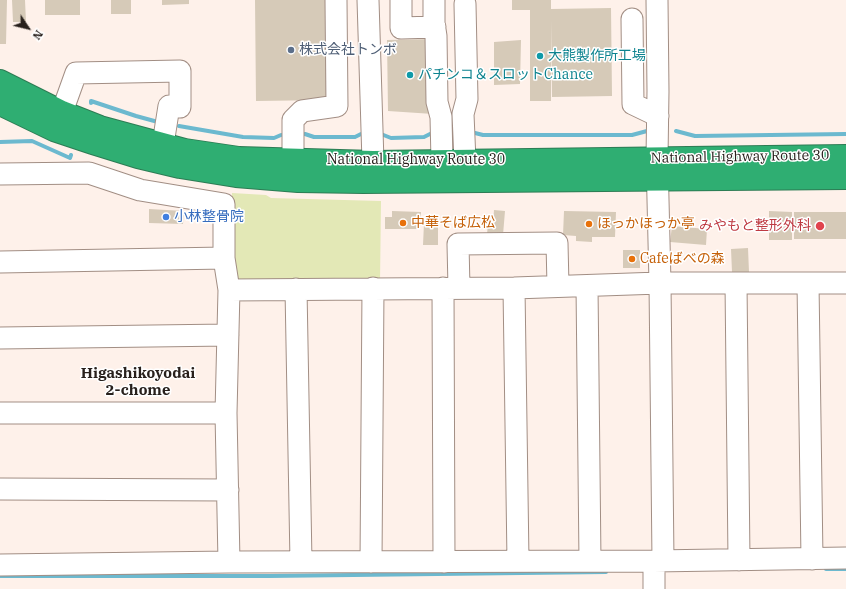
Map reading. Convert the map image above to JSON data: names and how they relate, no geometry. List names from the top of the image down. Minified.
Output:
{"streets":{"highway":["National Highway Route 30"]},"districts":["Higashikoyodai 2-chome"],"places":["株式会社トンボ","大熊製作所工場","パチンコ＆スロットChance","小林整骨院","中華そば広松","ほっかほっか亭","みやもと整形外科","Cafeばべの森"],"north":"bottom right"}
